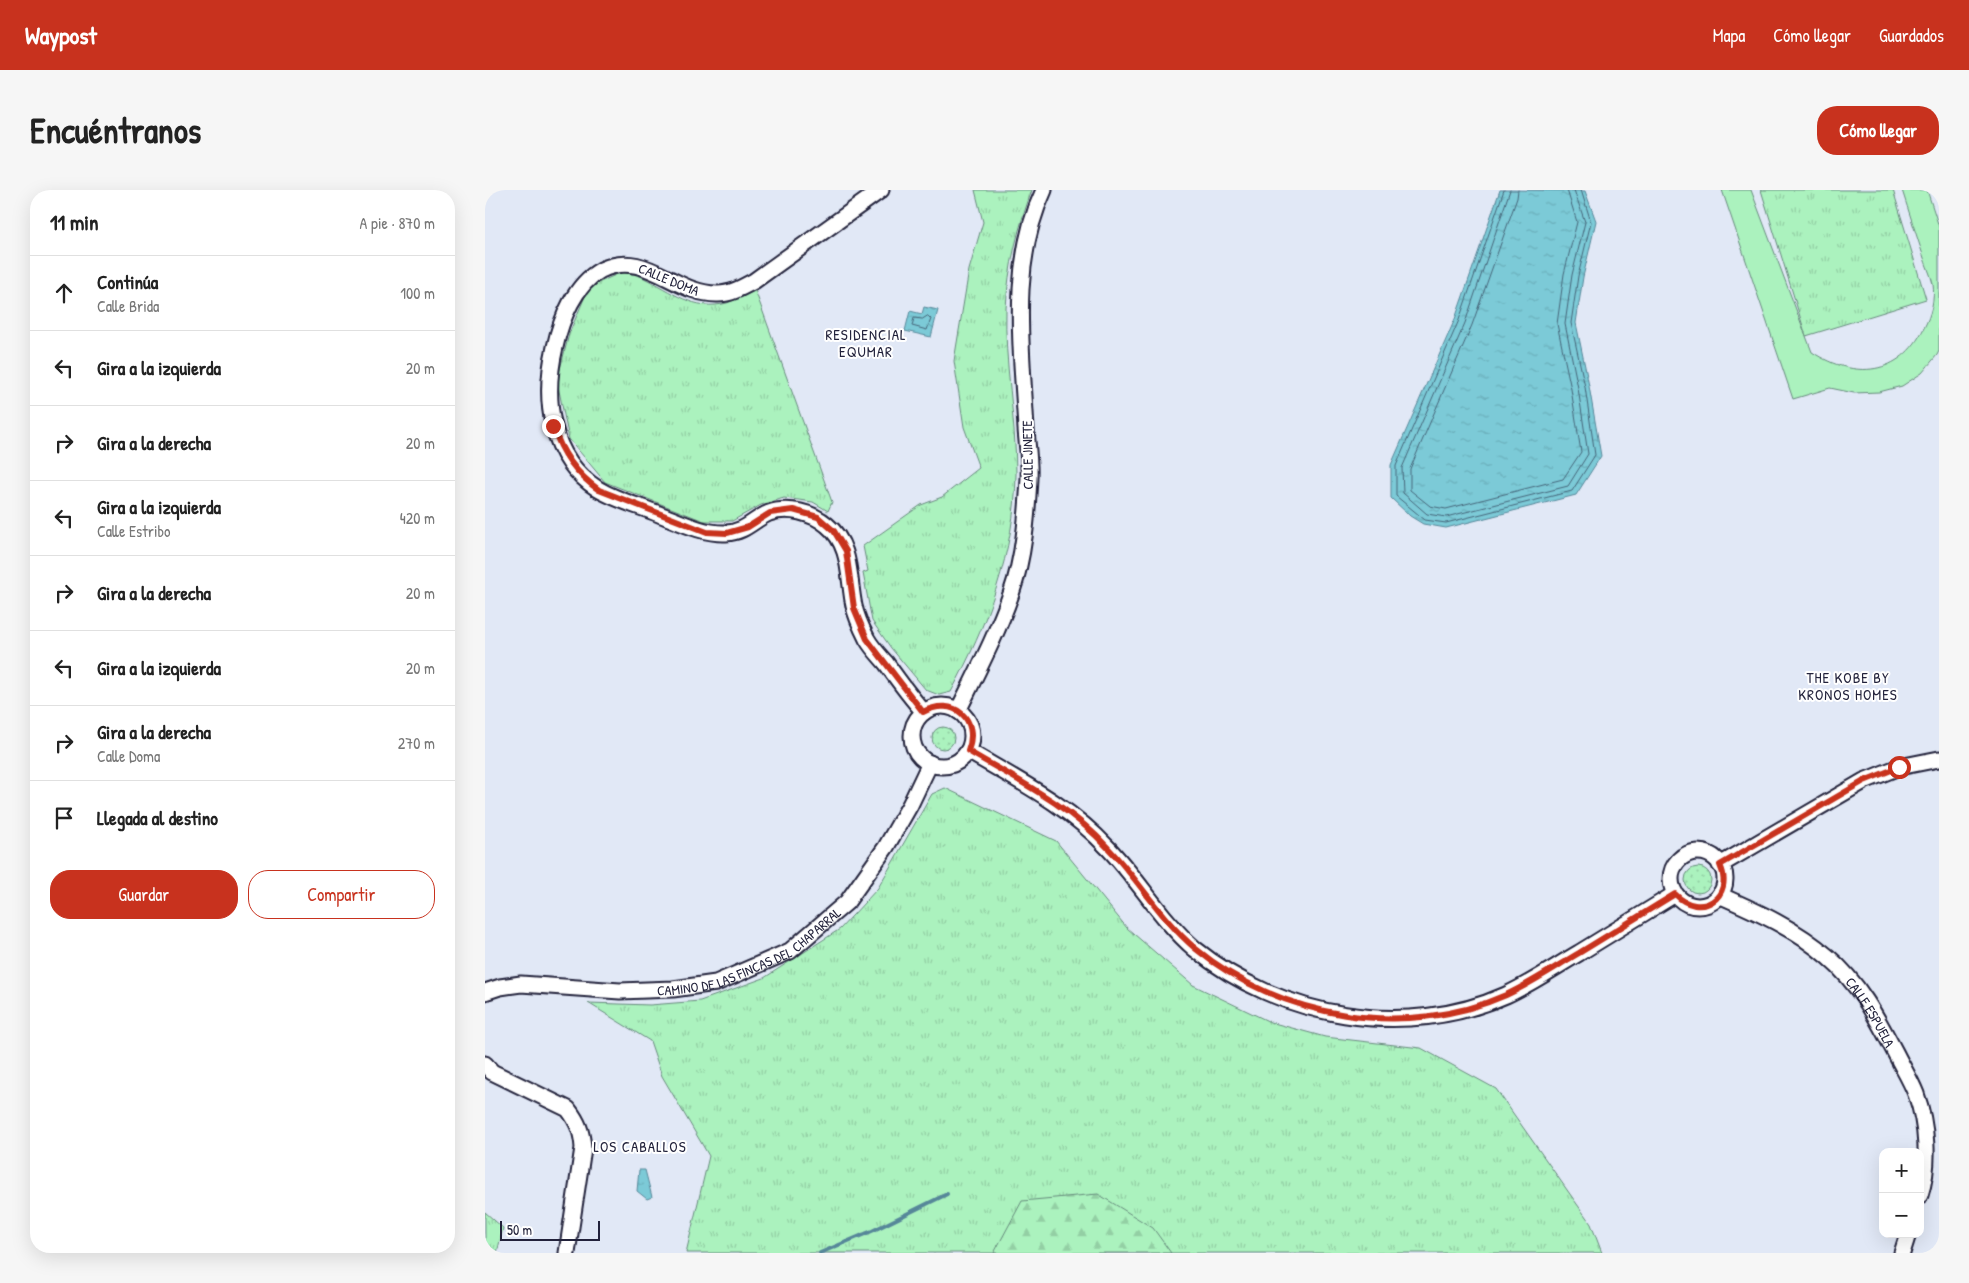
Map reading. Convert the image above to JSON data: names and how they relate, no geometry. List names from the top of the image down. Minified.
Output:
{"streets":{"street":["CALLE DOMA","CALLE JINETE","CAMINO DE LAS FINCAS DEL CHAPARRAL","CALLE ESPUELA"]},"crossings":[["CALLE DOMA","CALLE JINETE"],["CALLE DOMA","CAMINO DE LAS FINCAS DEL CHAPARRAL"],["CALLE JINETE","CAMINO DE LAS FINCAS DEL CHAPARRAL"]],"districts":["RESIDENCIAL EQUMAR","THE KOBE BY KRONOS HOMES","LOS CABALLOS"],"scale_bar":"50 m","page":{"header":"Waypost","nav":["Mapa","Cómo llegar","Guardados"],"buttons":["Cómo llegar",["Guardar","Compartir"]],"title":"Encuéntranos","heading":["11 min","A pie · 870 m"],"list":[["Continúa","Calle Brida","100 m"],["Gira a la izquierda","20 m"],["Gira a la derecha","20 m"],["Gira a la izquierda","Calle Estribo","420 m"],["Gira a la derecha","20 m"],["Gira a la izquierda","20 m"],["Gira a la derecha","Calle Doma","270 m"],"Llegada al destino"],"map_buttons":["+","−"],"scale":"50 m"}}
